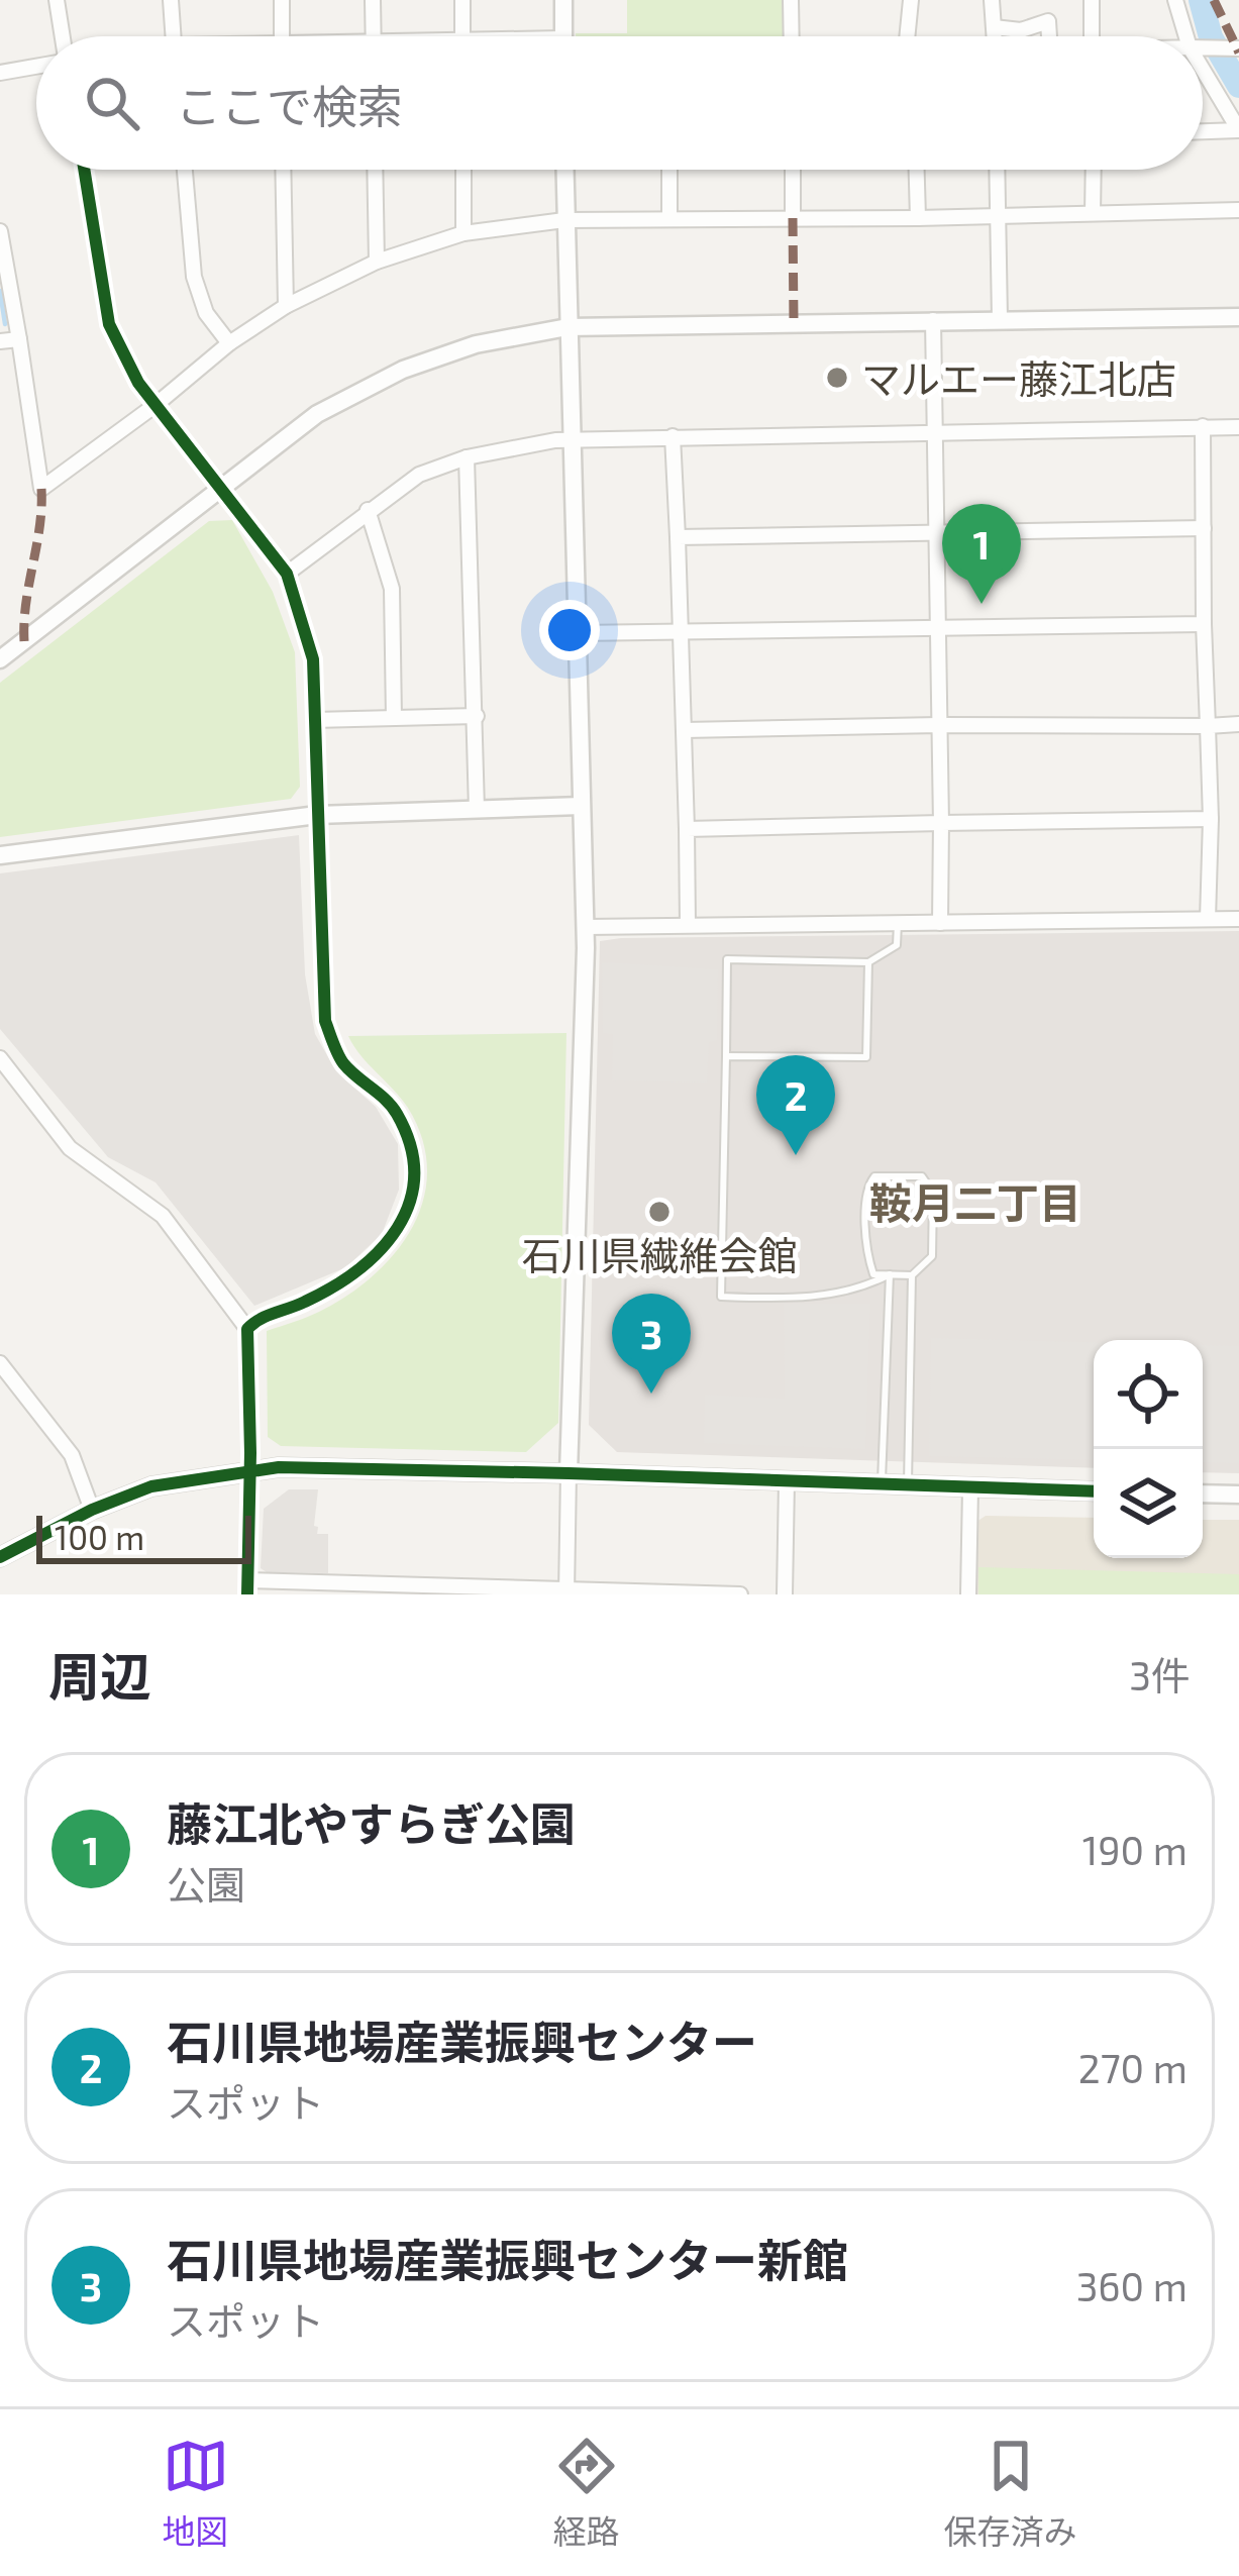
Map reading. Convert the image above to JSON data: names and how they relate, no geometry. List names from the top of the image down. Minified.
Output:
{"districts":["鞍月二丁目"],"places":["マルエー藤江北店","石川県繊維会館"],"scale_bar":"100 m","page":{"search":"ここで検索","pins":["1","2","3"],"scale":"100 m","heading":["周辺","3件"],"list":[{"mark":"1","name":"藤江北やすらぎ公園","note":"公園","value":"190 m"},{"mark":"2","name":"石川県地場産業振興センター","note":"スポット","value":"270 m"},{"mark":"3","name":"石川県地場産業振興センター新館","note":"スポット","value":"360 m"}],"nav":["地図","経路","保存済み"]}}
